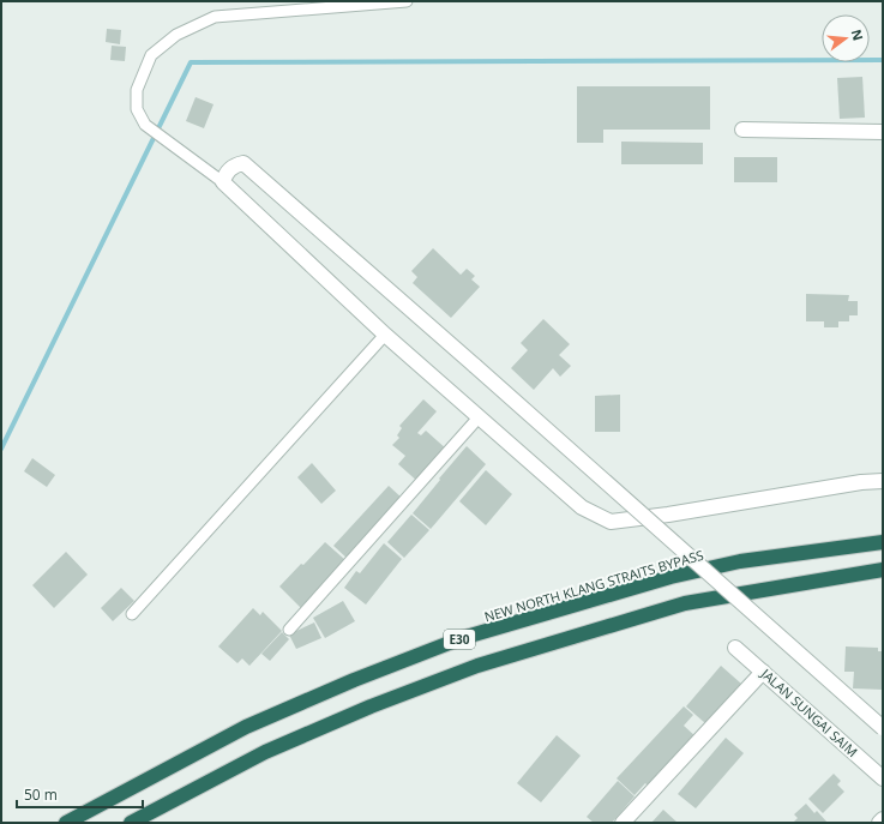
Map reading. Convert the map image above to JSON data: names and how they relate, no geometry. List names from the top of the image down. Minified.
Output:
{"streets":{"highway":["NEW NORTH KLANG STRAITS BYPASS","E30"],"street":["JALAN SUNGAI SAIM"]},"scale_bar":"50 m","north":"right"}
